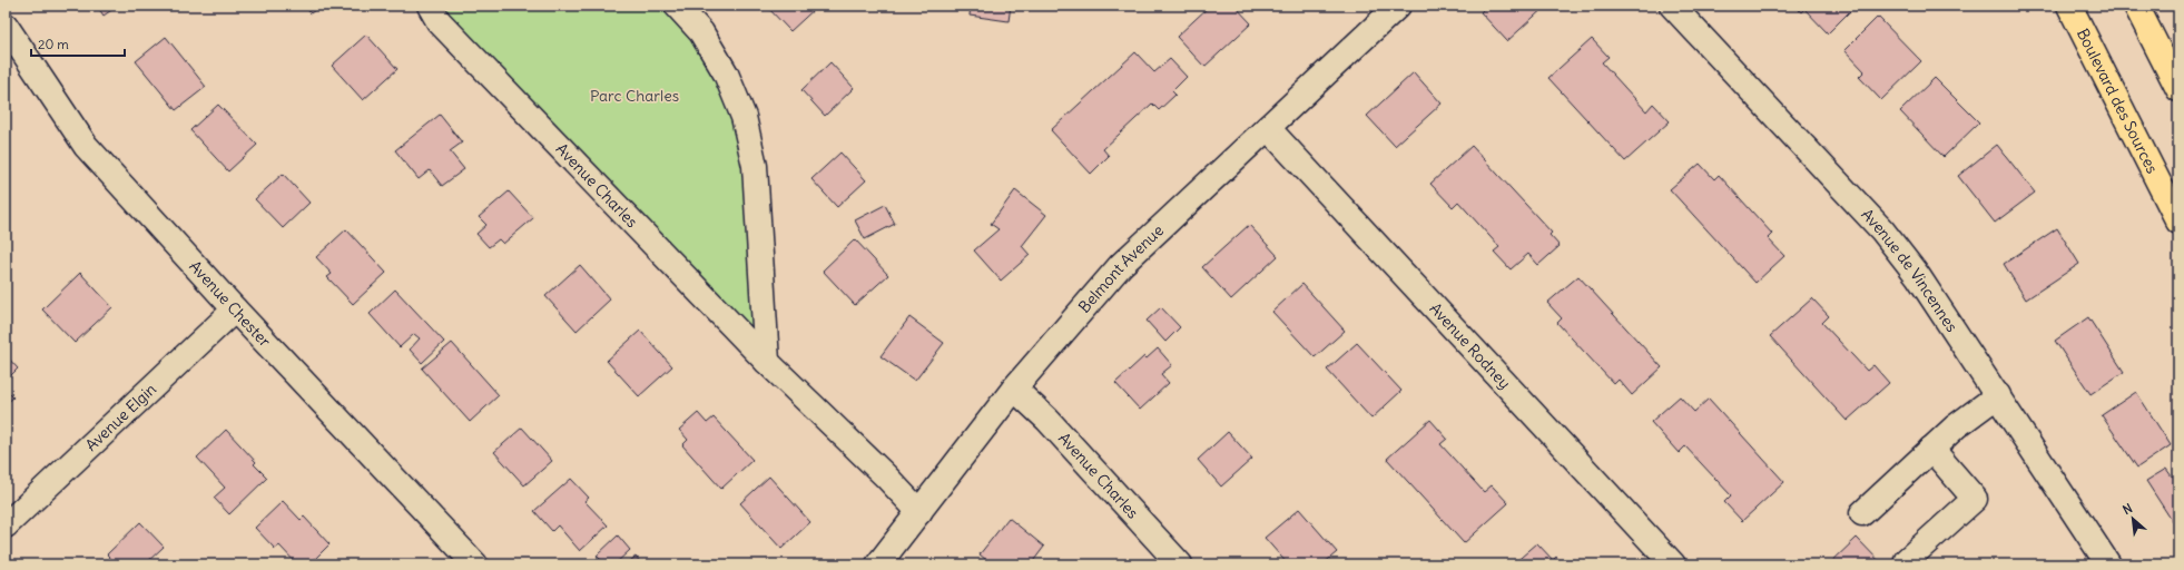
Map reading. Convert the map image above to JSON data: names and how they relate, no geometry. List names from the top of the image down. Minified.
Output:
{"streets":{"main road":["Boulevard des Sources"],"street":["Avenue Charles","Belmont Avenue","Avenue de Vincennes","Avenue Chester","Avenue Rodney","Avenue Elgin"]},"crossings":[["Avenue Charles","Belmont Avenue"],["Belmont Avenue","Avenue Rodney"],["Avenue Chester","Avenue Elgin"]],"parks":["Parc Charles"],"scale_bar":"20 m","north":"top left"}
